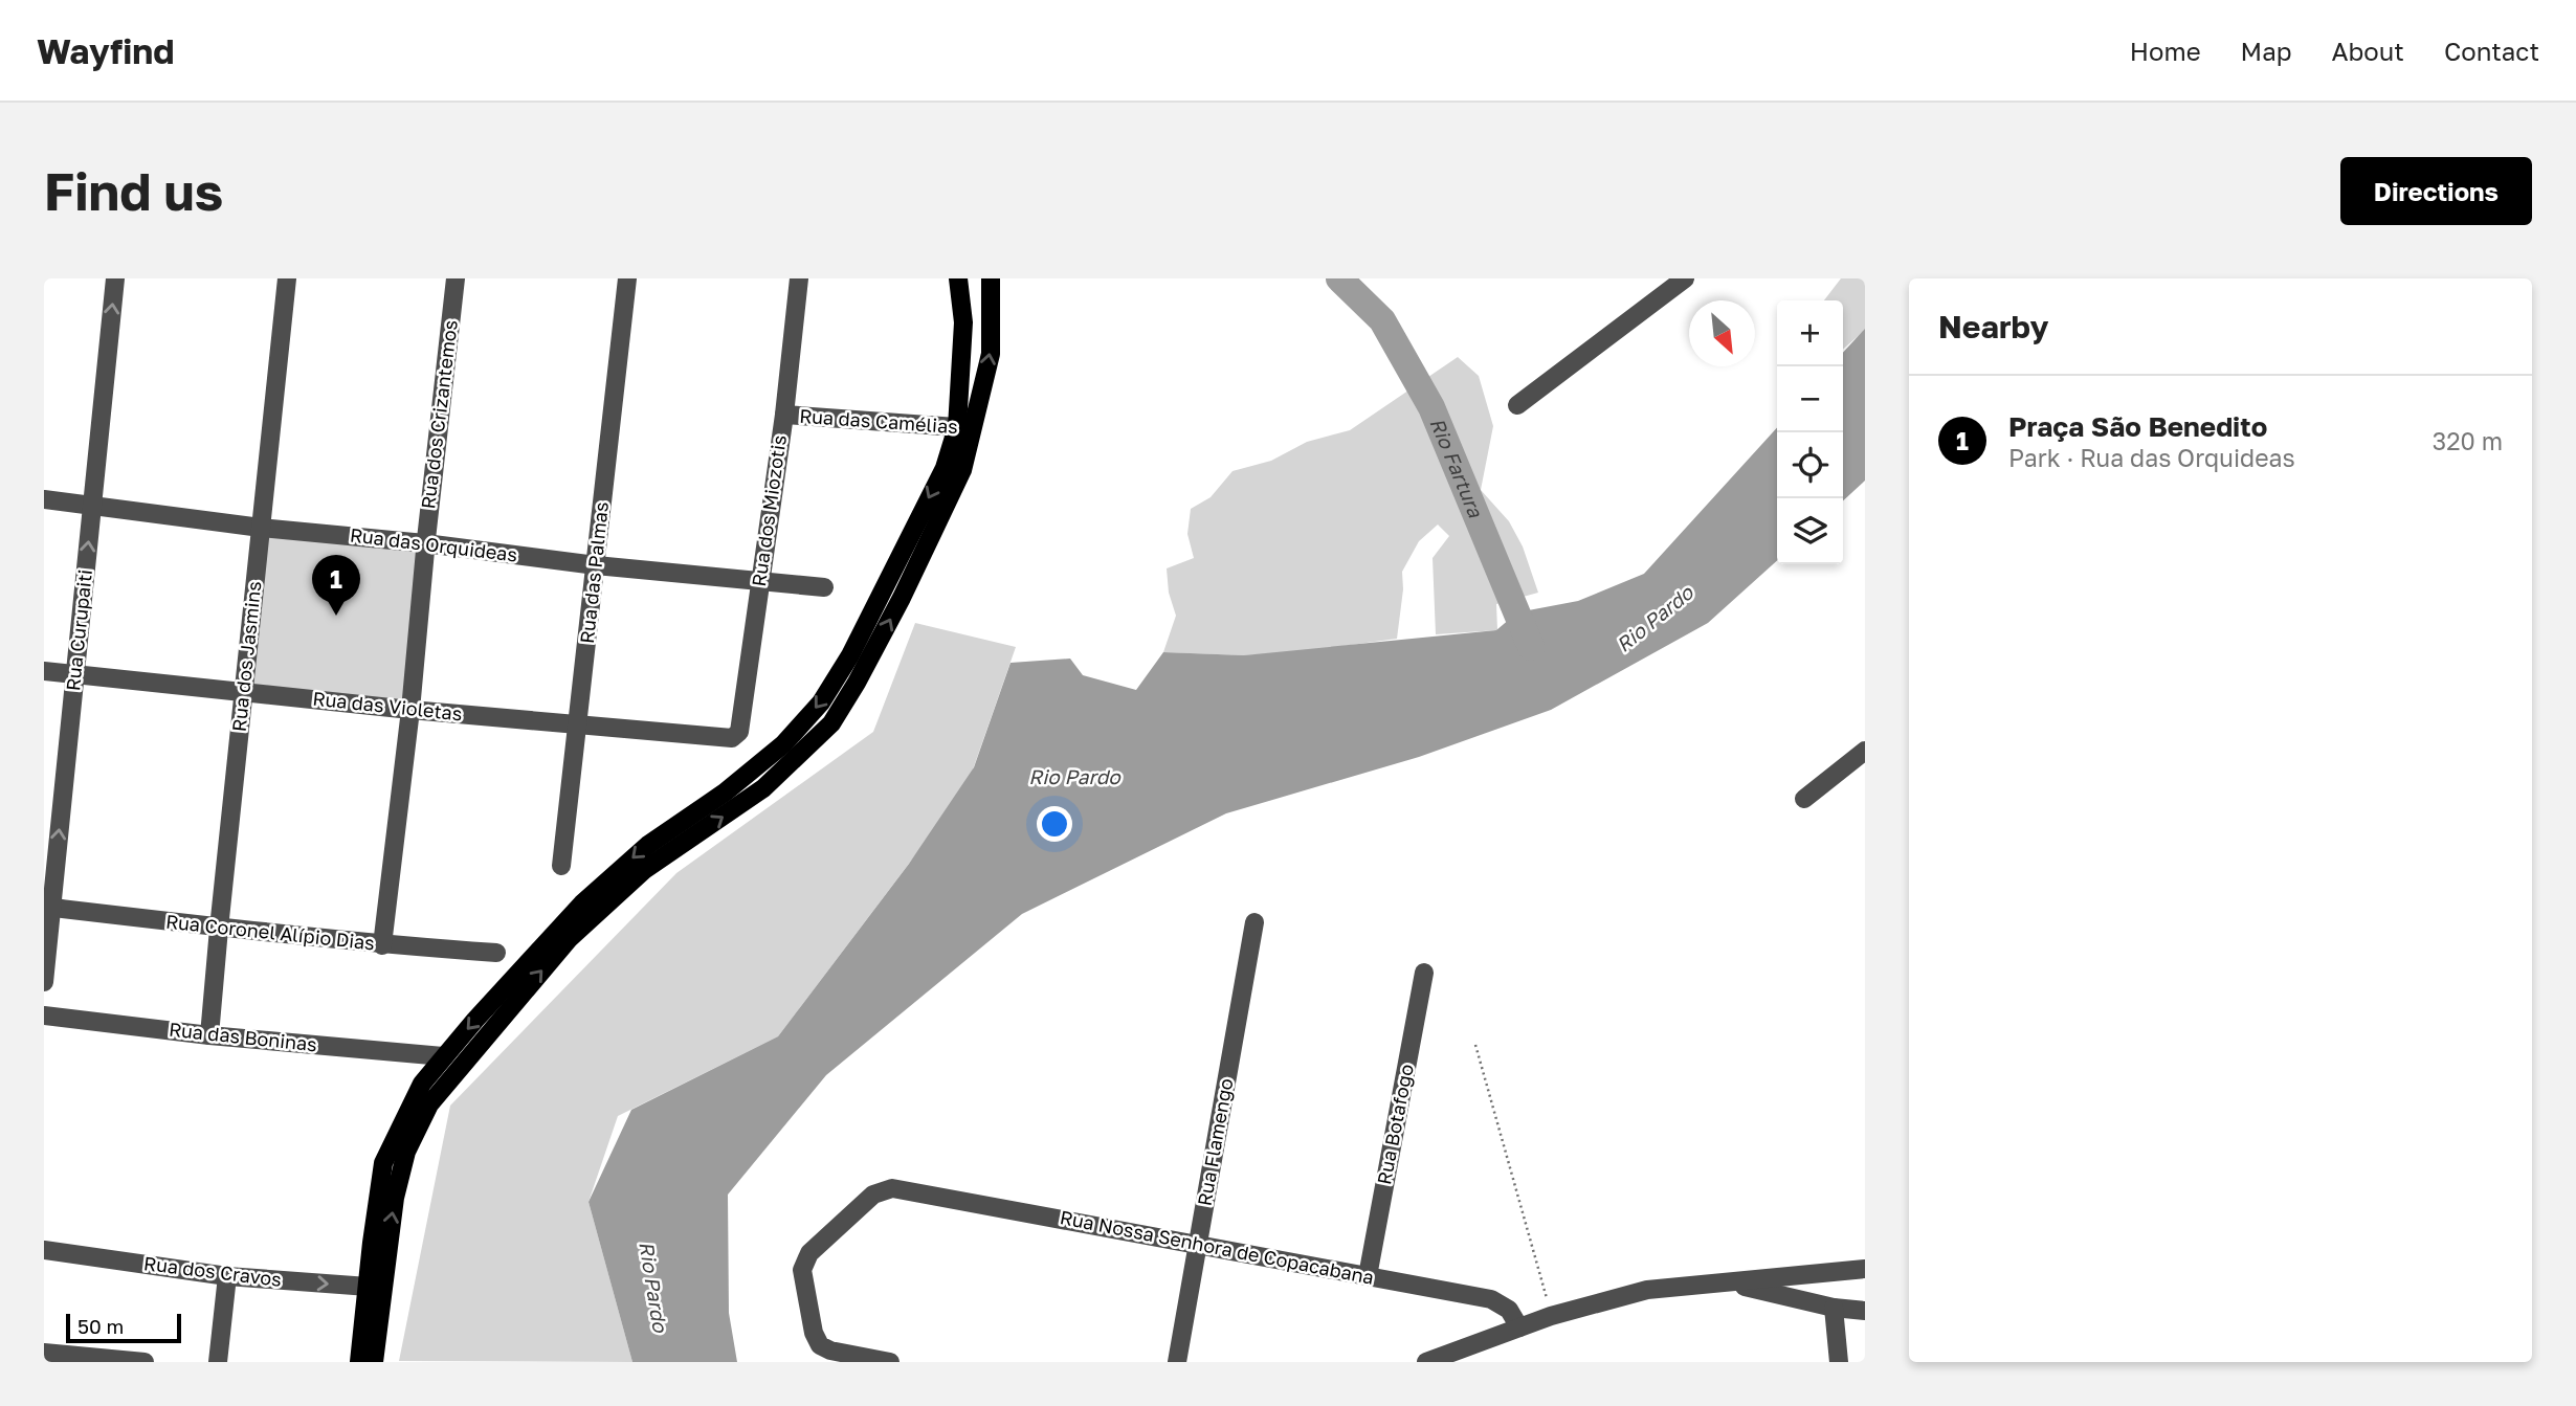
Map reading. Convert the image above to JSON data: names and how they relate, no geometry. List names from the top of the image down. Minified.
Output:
{"streets":{"street":["Rua dos Crizantemos","Rua das Camélias","Rua dos Miozotis","Rua das Orquideas","Rua das Palmas","Rua Curupaiti","Rua dos Jasmins","Rua das Violetas","Rua Coronel Alípio Dias","Rua das Boninas","Rua Botafogo","Rua Flamengo","Rua Nossa Senhora de Copacabana","Rua dos Cravos"]},"crossings":[["Rua dos Crizantemos","Rua das Orquideas"],["Rua dos Crizantemos","Rua das Violetas"],["Rua dos Crizantemos","Rua Coronel Alípio Dias"],["Rua das Camélias","Rua dos Miozotis"],["Rua dos Miozotis","Rua das Orquideas"],["Rua dos Miozotis","Rua das Violetas"],["Rua das Orquideas","Rua das Palmas"],["Rua das Orquideas","Rua Curupaiti"],["Rua das Orquideas","Rua dos Jasmins"],["Rua das Palmas","Rua das Violetas"],["Rua Curupaiti","Rua das Violetas"],["Rua Curupaiti","Rua Coronel Alípio Dias"],["Rua dos Jasmins","Rua das Violetas"],["Rua dos Jasmins","Rua Coronel Alípio Dias"],["Rua dos Jasmins","Rua das Boninas"],["Rua Botafogo","Rua Nossa Senhora de Copacabana"],["Rua Flamengo","Rua Nossa Senhora de Copacabana"]],"one_way":["Rua Curupaiti","Rua dos Cravos"],"water":["Rio Fartura","Rio Pardo"],"scale_bar":"50 m","north":"bottom right","page":{"header":"Wayfind","nav":["Home","Map","About","Contact"],"buttons":"Directions","title":"Find us","heading":"Nearby","map_buttons":["+","−"],"list":[{"mark":"1","name":"Praça São Benedito","note":"Park · Rua das Orquideas","value":"320 m"}],"pins":"1","scale":"50 m"}}
